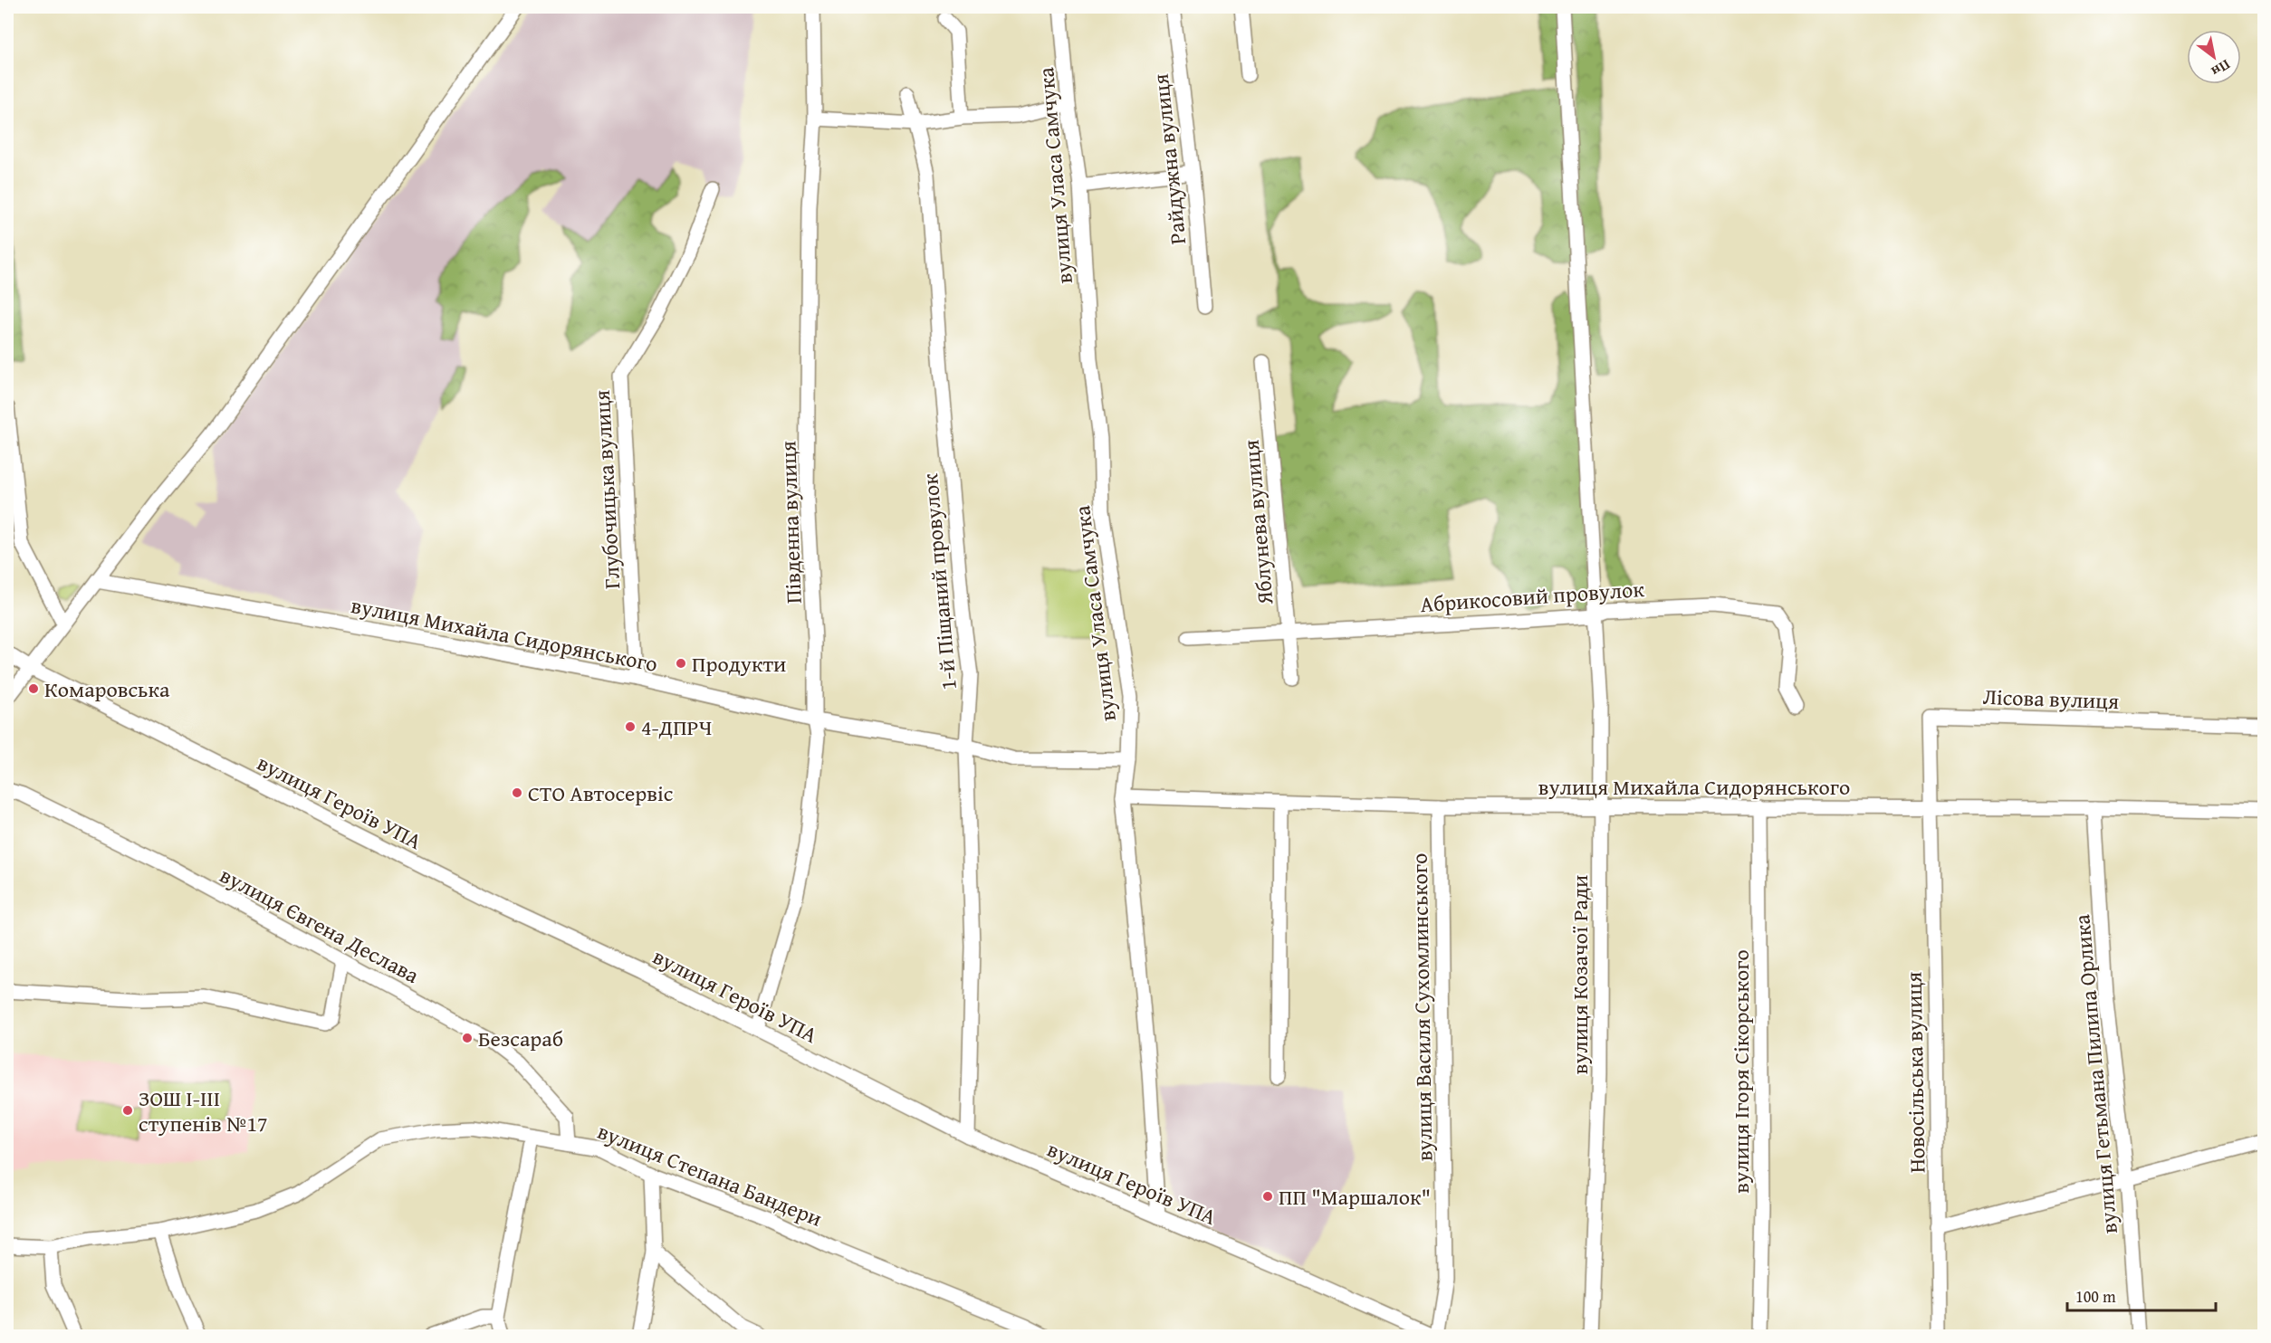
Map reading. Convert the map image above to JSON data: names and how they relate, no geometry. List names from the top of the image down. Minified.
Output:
{"streets":{"street":["Райдужна вулиця","вулиця Уласа Самчука","Глубочицька вулиця","Південна вулиця","Яблунева вулиця","1-й Піщаний провулок","Абрикосовий провулок","вулиця Михайла Сидорянського","Лісова вулиця","вулиця Героїв УПА","вулиця Євгена Деслава","вулиця Козачої Ради","вулиця Василя Сухомлинського","вулиця Ігоря Сікорського","Новосільська вулиця","вулиця Гетьмана Пилипа Орлика","вулиця Степана Бандери"]},"crossings":[["вулиця Уласа Самчука","вулиця Михайла Сидорянського"],["вулиця Уласа Самчука","вулиця Героїв УПА"],["Глубочицька вулиця","вулиця Михайла Сидорянського"],["Південна вулиця","вулиця Михайла Сидорянського"],["Південна вулиця","вулиця Героїв УПА"],["Яблунева вулиця","Абрикосовий провулок"],["1-й Піщаний провулок","вулиця Михайла Сидорянського"],["1-й Піщаний провулок","вулиця Героїв УПА"],["Абрикосовий провулок","вулиця Козачої Ради"],["вулиця Михайла Сидорянського","Лісова вулиця"],["вулиця Михайла Сидорянського","вулиця Козачої Ради"],["вулиця Михайла Сидорянського","вулиця Василя Сухомлинського"],["вулиця Михайла Сидорянського","вулиця Ігоря Сікорського"],["вулиця Михайла Сидорянського","Новосільська вулиця"],["вулиця Михайла Сидорянського","вулиця Гетьмана Пилипа Орлика"],["Лісова вулиця","Новосільська вулиця"],["вулиця Героїв УПА","вулиця Василя Сухомлинського"],["вулиця Євгена Деслава","вулиця Степана Бандери"]],"places":["Продукти","Комаровська","4-ДПРЧ","СТО Автосервіс","Безсараб","ЗОШ І-ІІІ ступенів №17","ПП \"Маршалок\""],"scale_bar":"100 m","north":"bottom right"}
